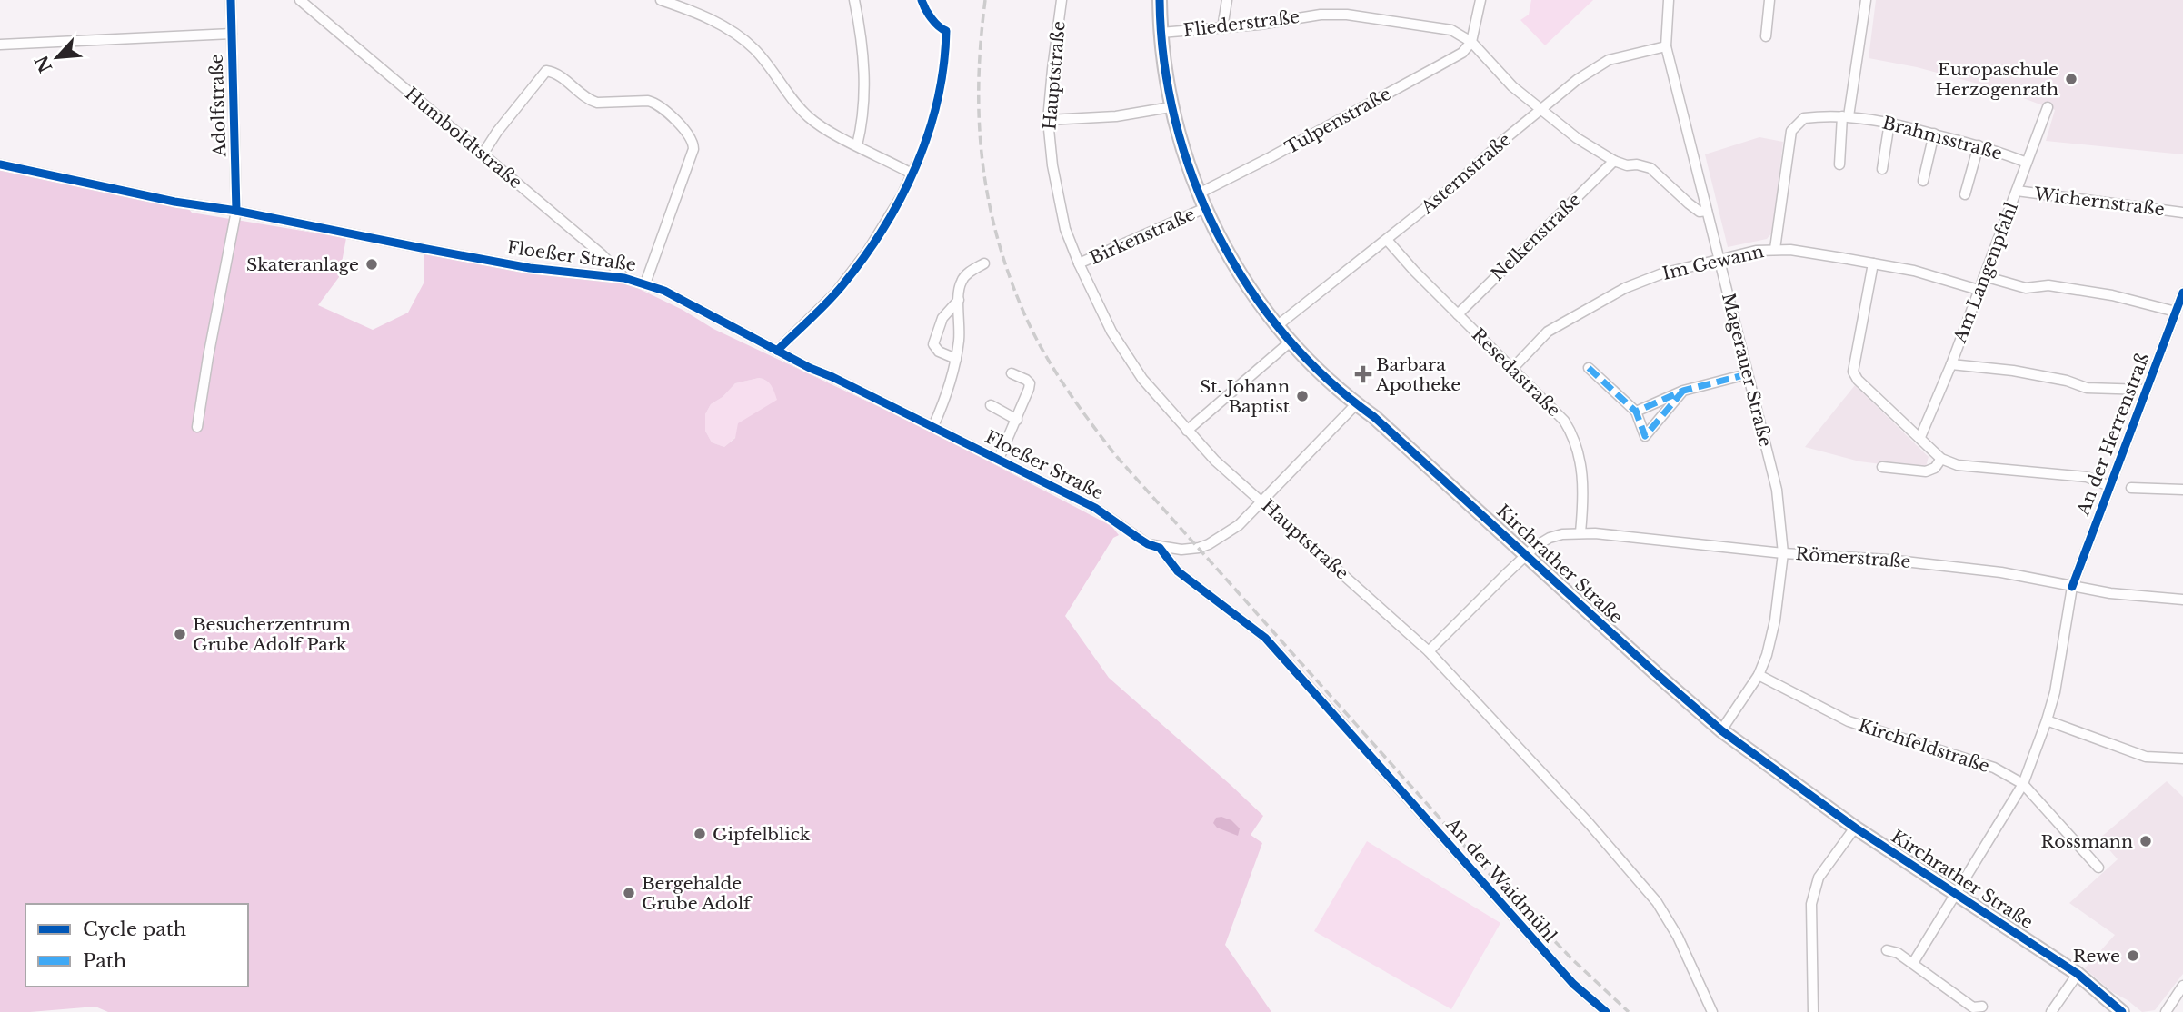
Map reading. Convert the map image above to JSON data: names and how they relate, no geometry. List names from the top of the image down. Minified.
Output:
{"streets":{"main road":["Kirchrather Straße"],"street":["Fliederstraße","Hauptstraße","Adolfstraße","Tulpenstraße","Humboldtstraße","Brahmsstraße","Asternstraße","Wichernstraße","Birkenstraße","Nelkenstraße","Floeßer Straße","Im Gewann","Am Langenpfahl","Magerauer Straße","Resedastraße","An der Herrenstraß","Römerstraße","Kirchfeldstraße","An der Waidmühl"]},"crossings":[["Fliederstraße","Tulpenstraße"],["Fliederstraße","Kirchrather Straße"],["Hauptstraße","Birkenstraße"],["Hauptstraße","Floeßer Straße"],["Hauptstraße","Römerstraße"],["Adolfstraße","Floeßer Straße"],["Tulpenstraße","Kirchrather Straße"],["Humboldtstraße","Floeßer Straße"],["Brahmsstraße","Im Gewann"],["Brahmsstraße","Am Langenpfahl"],["Asternstraße","Magerauer Straße"],["Asternstraße","Resedastraße"],["Asternstraße","Kirchrather Straße"],["Wichernstraße","Am Langenpfahl"],["Birkenstraße","Kirchrather Straße"],["Nelkenstraße","Resedastraße"],["Floeßer Straße","Kirchrather Straße"],["Im Gewann","Am Langenpfahl"],["Im Gewann","Magerauer Straße"],["Im Gewann","Resedastraße"],["Magerauer Straße","Römerstraße"],["Magerauer Straße","Kirchrather Straße"],["Magerauer Straße","Kirchfeldstraße"],["Resedastraße","Römerstraße"],["An der Herrenstraß","Römerstraße"],["An der Herrenstraß","Kirchrather Straße"],["An der Herrenstraß","Kirchfeldstraße"],["Römerstraße","Kirchrather Straße"]],"places":{"other":["Europaschule Herzogenrath","Skateranlage","St. Johann Baptist","Besucherzentrum Grube Adolf Park","Gipfelblick","Rossmann","Bergehalde Grube Adolf","Rewe"],"health":["Barbara Apotheke"]},"legend":["Cycle path","Path"],"north":"bottom left"}
